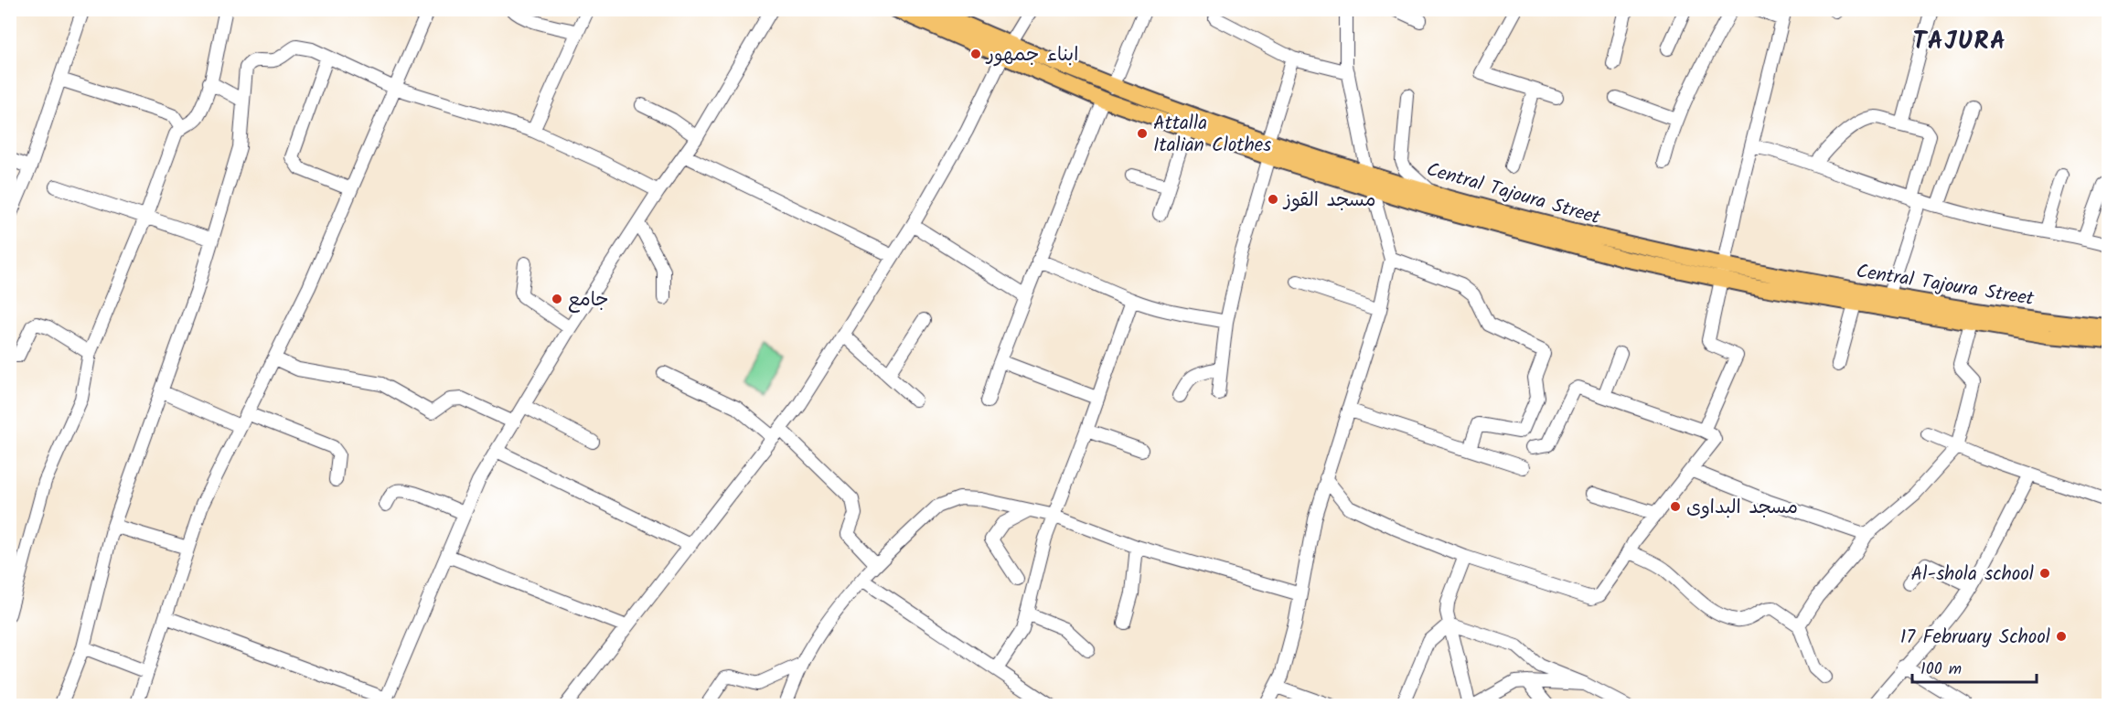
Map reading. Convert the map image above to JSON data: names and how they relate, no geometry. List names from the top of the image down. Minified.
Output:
{"streets":{"main road":["Central Tajoura Street"]},"districts":["TAJURA"],"places":["ابناء جمهور","Attalla Italian Clothes","مسجد القوز","جامع","مسجد البداوى","Al-shola school","17 February School"],"scale_bar":"100 m"}
